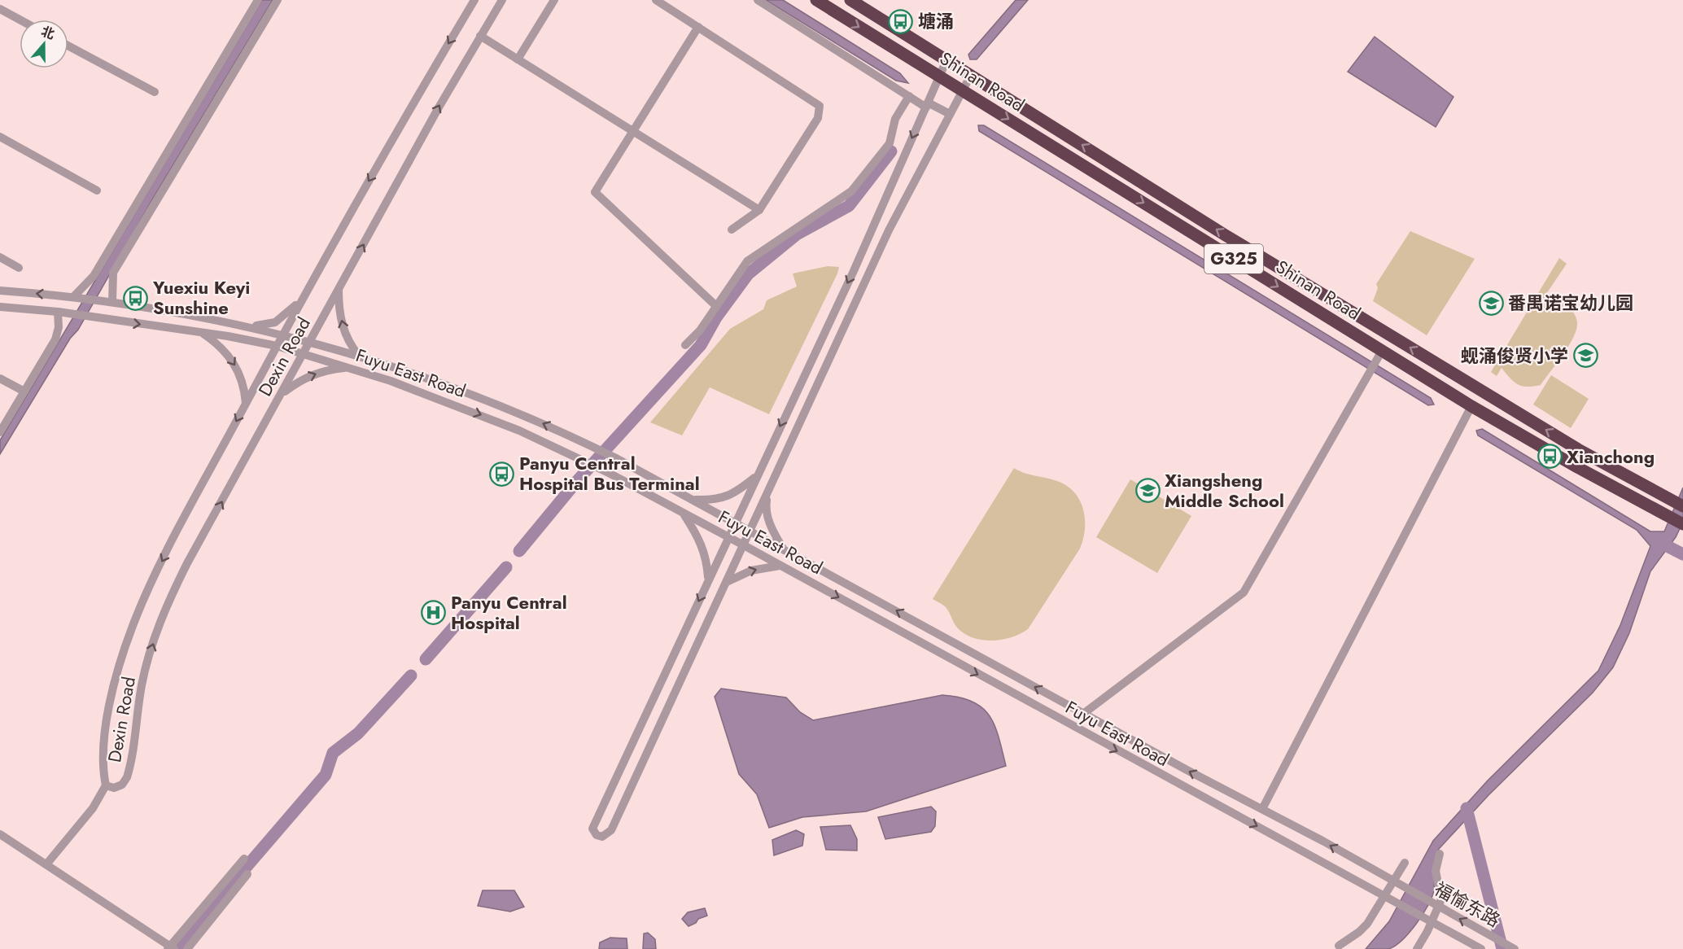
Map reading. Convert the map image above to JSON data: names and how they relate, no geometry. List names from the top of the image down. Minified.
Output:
{"streets":{"highway":["Shinan Road","G325"],"street":["Dexin Road","Fuyu East Road","福愉东路"]},"crossings":[["Dexin Road","Fuyu East Road"],["Fuyu East Road","福愉东路"]],"places":{"bus stop":["塘涌","Yuexiu Keyi Sunshine","Xianchong","Panyu Central Hospital Bus Terminal"],"school or university":["番禺诺宝幼儿园","蚬涌俊贤小学","Xiangsheng Middle School"],"hospital":["Panyu Central Hospital"]},"north":"top"}
